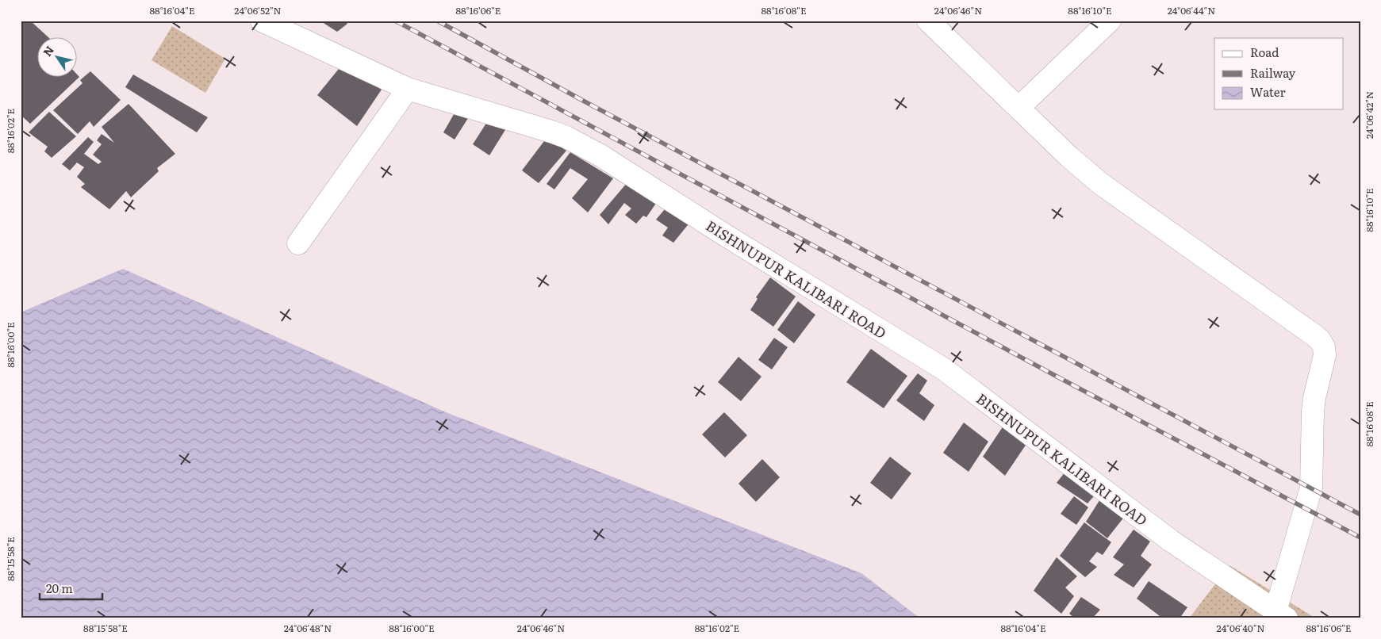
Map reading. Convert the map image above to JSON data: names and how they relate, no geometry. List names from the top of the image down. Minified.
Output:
{"streets":{"street":["BISHNUPUR KALIBARI ROAD"]},"legend":["Road","Railway","Water"],"scale_bar":"20 m","north":"top left","coordinates":["88°16'04\"E","24°06'52\"N","88°16'06\"E","88°16'08\"E","24°06'46\"N","88°16'10\"E","24°06'44\"N","24°06'42\"N","88°16'02\"E","88°16'00\"E","88°15'58\"E","24°06'48\"N","24°06'40\"N"]}
